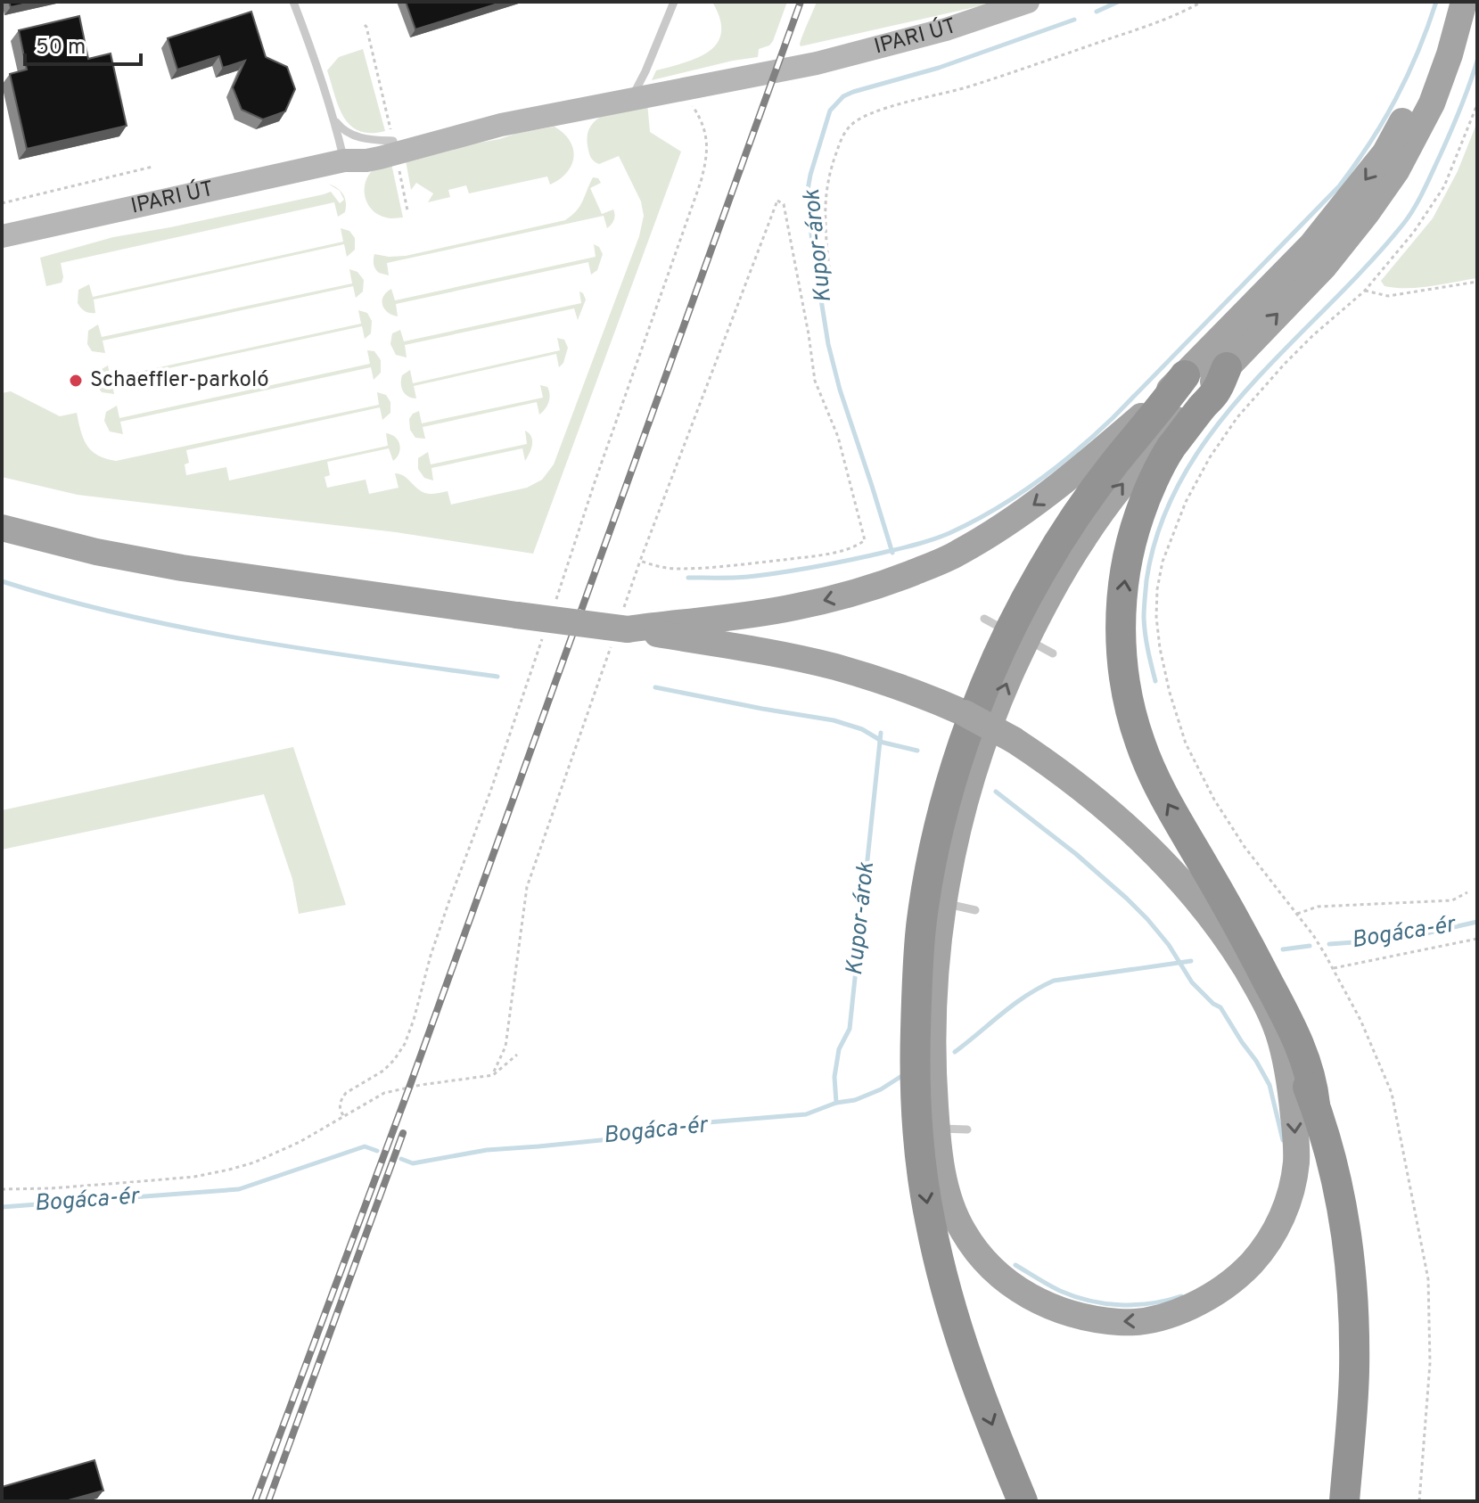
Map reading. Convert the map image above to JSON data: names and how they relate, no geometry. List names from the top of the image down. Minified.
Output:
{"streets":{"street":["IPARI ÚT"]},"water":["Kupor-árok","Bogáca-ér"],"places":["Schaeffler-parkoló"],"scale_bar":"50 m"}
